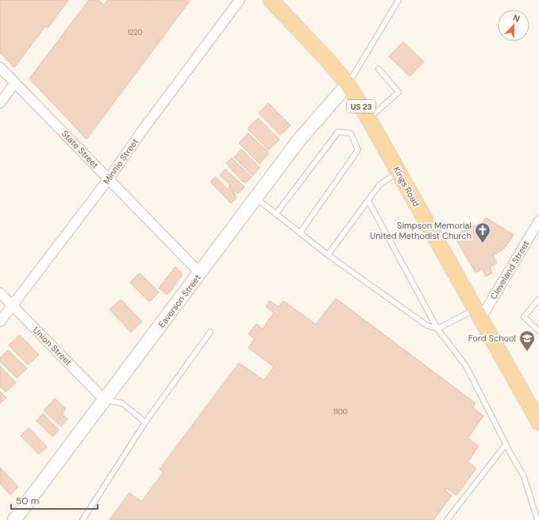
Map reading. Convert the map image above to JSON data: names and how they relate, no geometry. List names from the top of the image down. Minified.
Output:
{"streets":{"main road":["US 23","Kings Road"],"street":["State Street","Minnie Street","Cleveland Street","Eaverson Street","Union Street"]},"crossings":[["US 23","Kings Road"],["State Street","Minnie Street"],["State Street","Eaverson Street"],["Minnie Street","Union Street"],["Kings Road","Cleveland Street"],["Kings Road","Eaverson Street"],["Eaverson Street","Union Street"]],"places":{"church":["Simpson Memorial United Methodist Church"],"school or university":["Ford School"]},"house_numbers":["1220","1100"],"scale_bar":"50 m","north":"top"}
